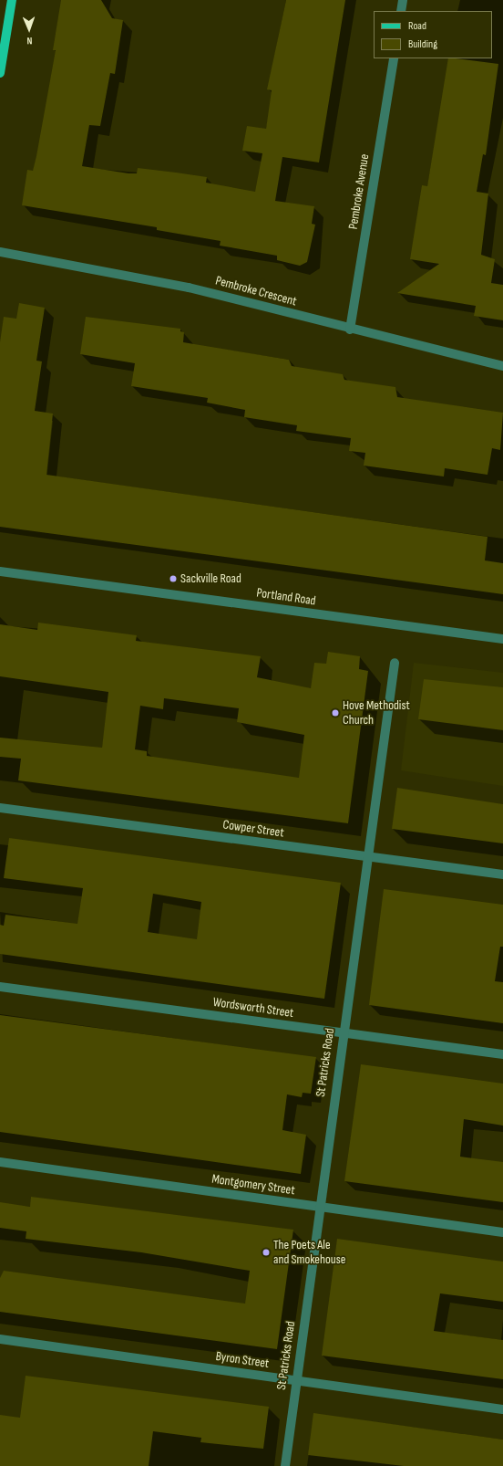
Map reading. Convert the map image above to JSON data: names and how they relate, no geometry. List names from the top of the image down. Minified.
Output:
{"streets":{"street":["Pembroke Avenue","Pembroke Crescent","Portland Road","Cowper Street","Wordsworth Street","St Patricks Road","Montgomery Street","Byron Street"]},"crossings":[["Pembroke Avenue","Pembroke Crescent"],["Cowper Street","St Patricks Road"],["Wordsworth Street","St Patricks Road"],["St Patricks Road","Montgomery Street"],["St Patricks Road","Byron Street"]],"places":["Sackville Road","Hove Methodist Church","The Poets Ale and Smokehouse"],"legend":["Road","Building"],"north":"bottom"}
